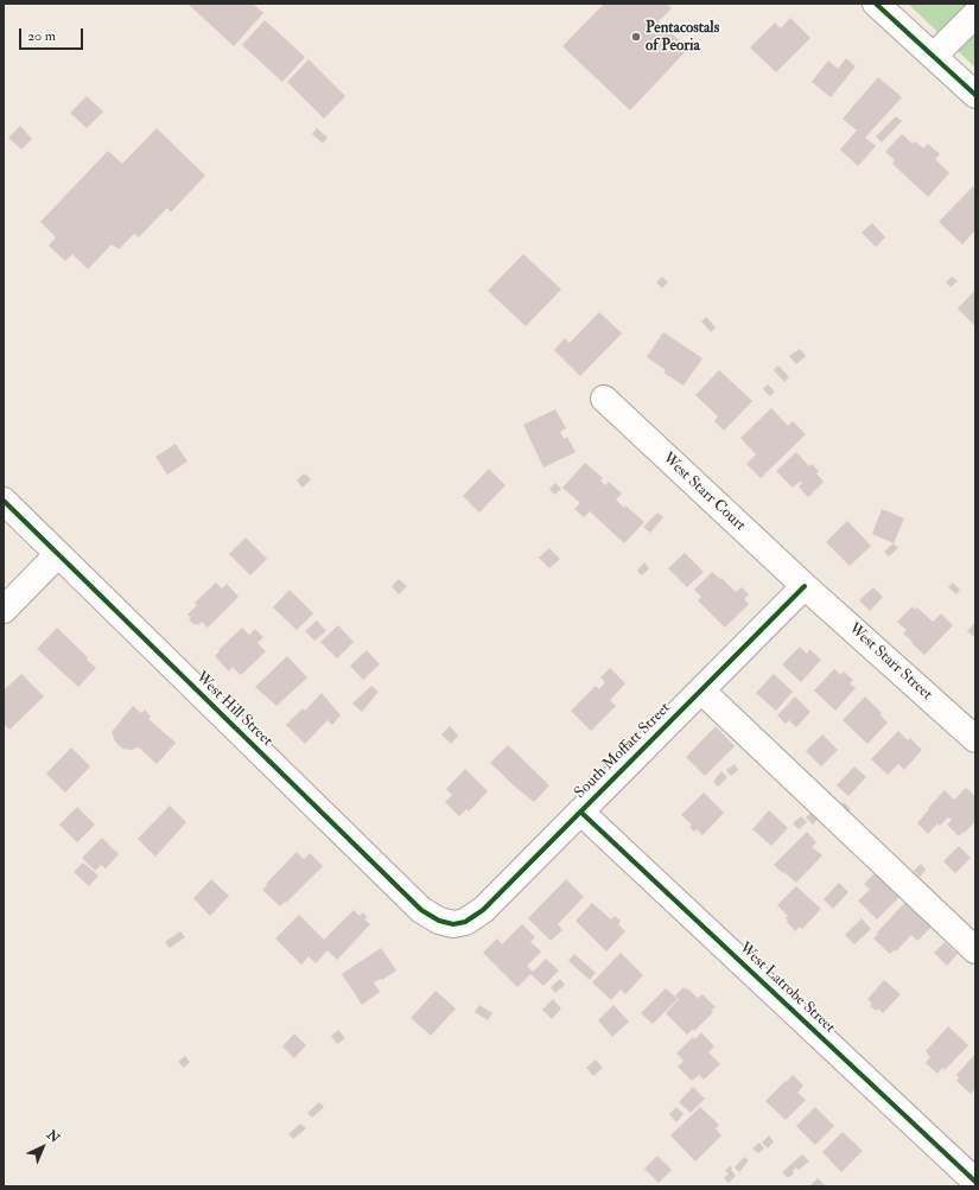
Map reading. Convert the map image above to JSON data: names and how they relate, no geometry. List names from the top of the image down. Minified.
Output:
{"streets":{"street":["West Starr Court","West Starr Street","West Hill Street","South Moffatt Street","West Latrobe Street"]},"crossings":[["West Starr Court","West Starr Street"],["West Starr Court","South Moffatt Street"],["West Starr Street","South Moffatt Street"],["West Hill Street","South Moffatt Street"],["South Moffatt Street","West Latrobe Street"]],"places":["Pentacostals of Peoria"],"scale_bar":"20 m","north":"top right"}
